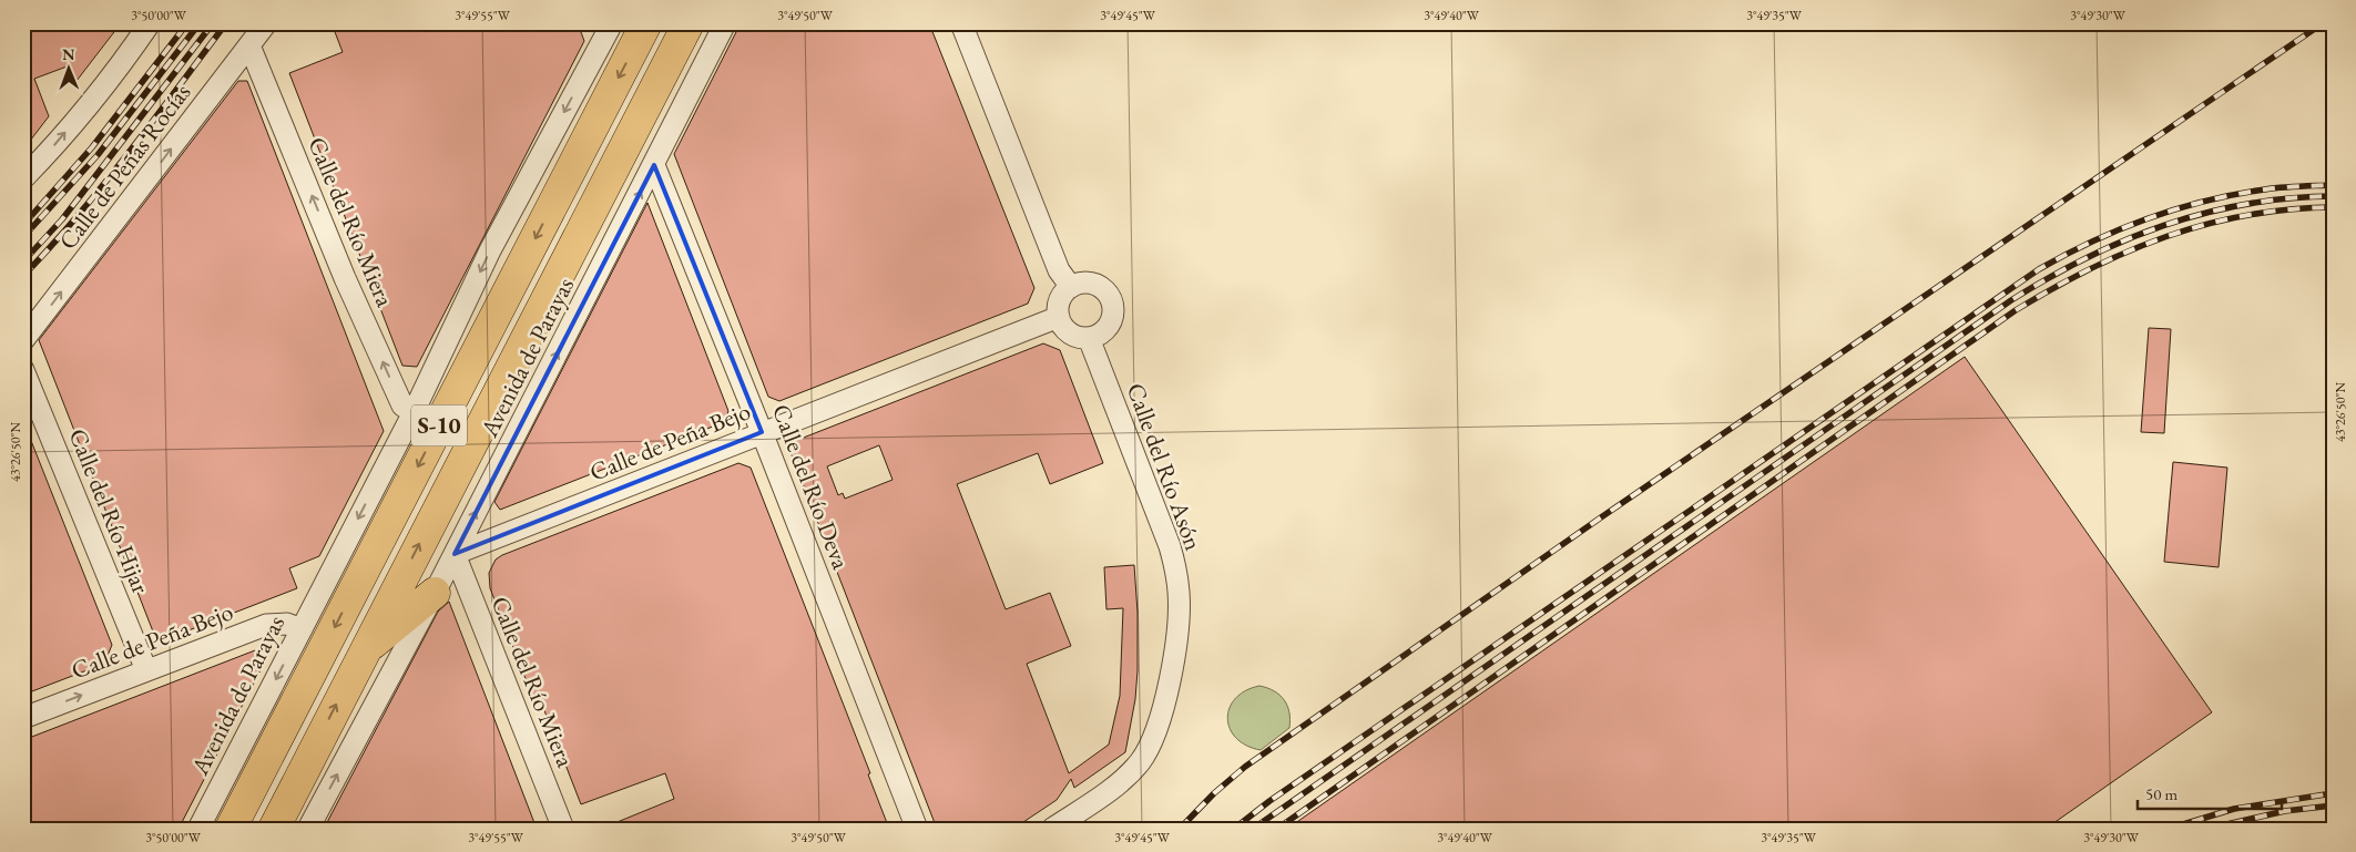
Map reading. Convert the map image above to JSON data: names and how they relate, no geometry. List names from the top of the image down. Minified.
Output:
{"streets":{"highway":["S-10"],"street":["Calle de Peñas Rocías","Calle del Río Miera","Avenida de Parayas","Calle de Peña Bejo","Calle del Río Asón","Calle del Río Deva","Calle del Río Hijar"]},"crossings":[["Calle de Peñas Rocías","Calle del Río Miera"],["Calle del Río Miera","Avenida de Parayas"],["Calle del Río Miera","Calle de Peña Bejo"],["Avenida de Parayas","Calle de Peña Bejo"],["Avenida de Parayas","Calle del Río Deva"],["Calle de Peña Bejo","Calle del Río Asón"],["Calle de Peña Bejo","Calle del Río Deva"],["Calle de Peña Bejo","Calle del Río Hijar"]],"one_way":["Calle del Río Miera"],"scale_bar":"50 m","north":"top","coordinates":["3°50'00\"W","3°49'55\"W","3°49'50\"W","3°49'45\"W","3°49'40\"W","3°49'35\"W","3°49'30\"W","43°26'50\"N"]}
